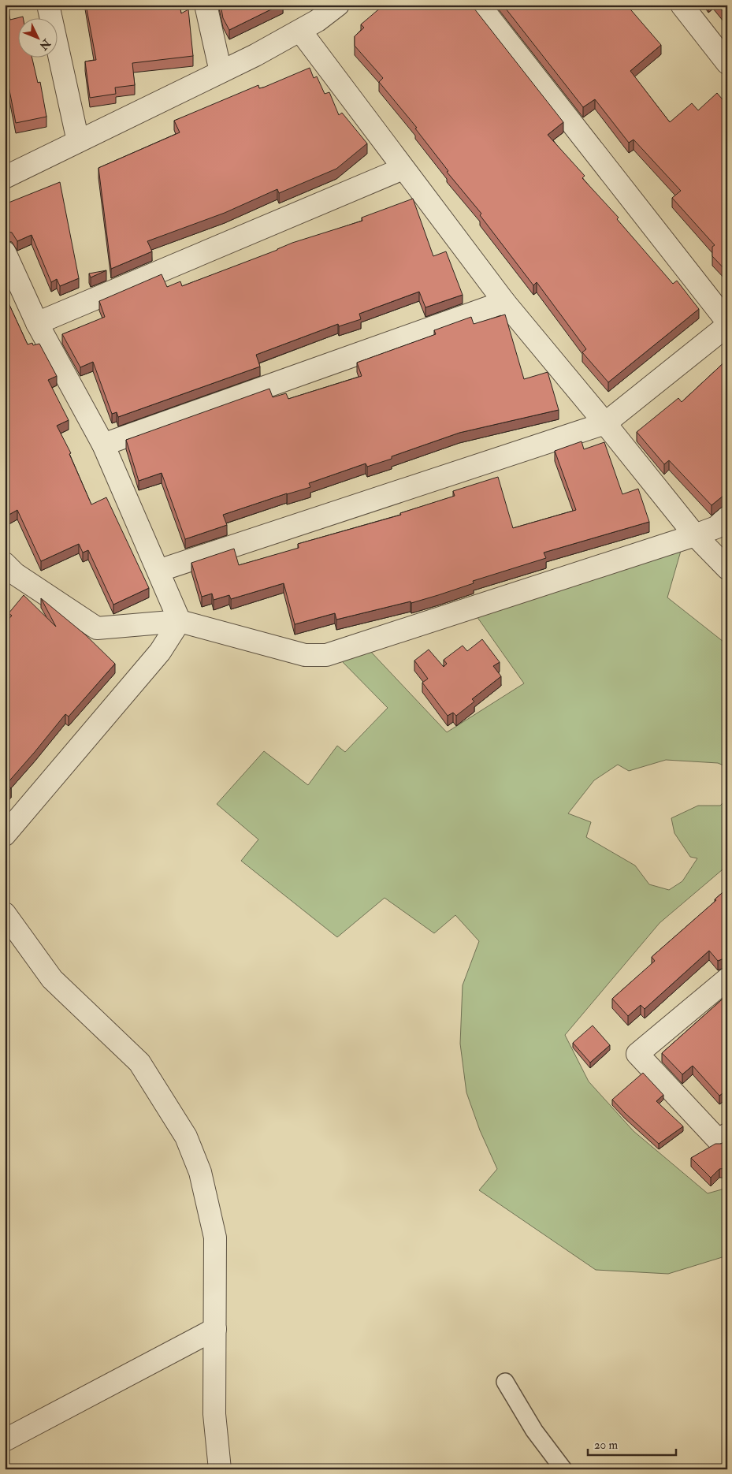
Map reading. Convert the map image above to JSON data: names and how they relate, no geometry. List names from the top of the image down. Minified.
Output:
{"scale_bar":"20 m","north":"bottom right"}
